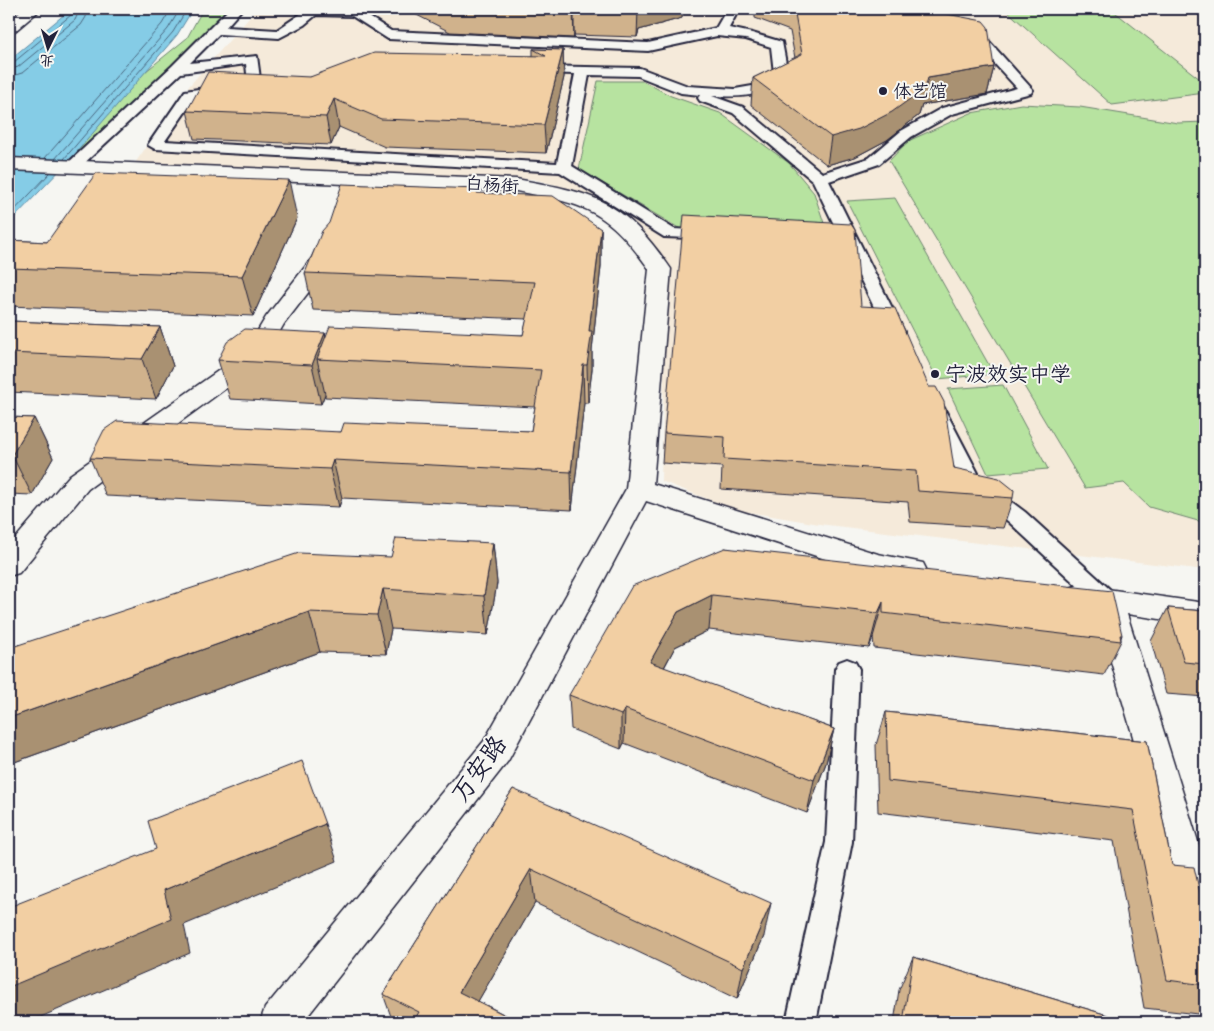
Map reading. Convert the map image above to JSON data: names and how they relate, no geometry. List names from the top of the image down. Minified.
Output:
{"streets":{"street":["白杨街","万安路"]},"crossings":[["白杨街","万安路"]],"places":["体艺馆","宁波效实中学"],"north":"bottom"}
